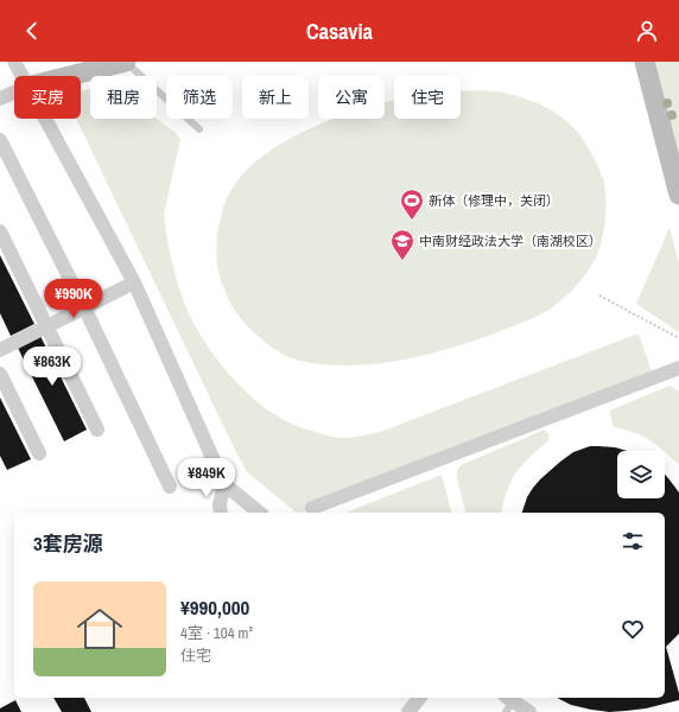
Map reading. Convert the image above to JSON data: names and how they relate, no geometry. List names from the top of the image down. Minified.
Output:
{"places":{"sports":["新体（修理中，关闭）"],"school or university":["中南财经政法大学（南湖校区）"]},"page":{"header":"Casavia","chip":["买房","租房","筛选","新上","公寓","住宅"],"price":["¥990K","¥863K","¥849K"],"heading":"3套房源","list":[{"name":"¥990,000","note":"4室 · 104 m² · 住宅"}]}}
